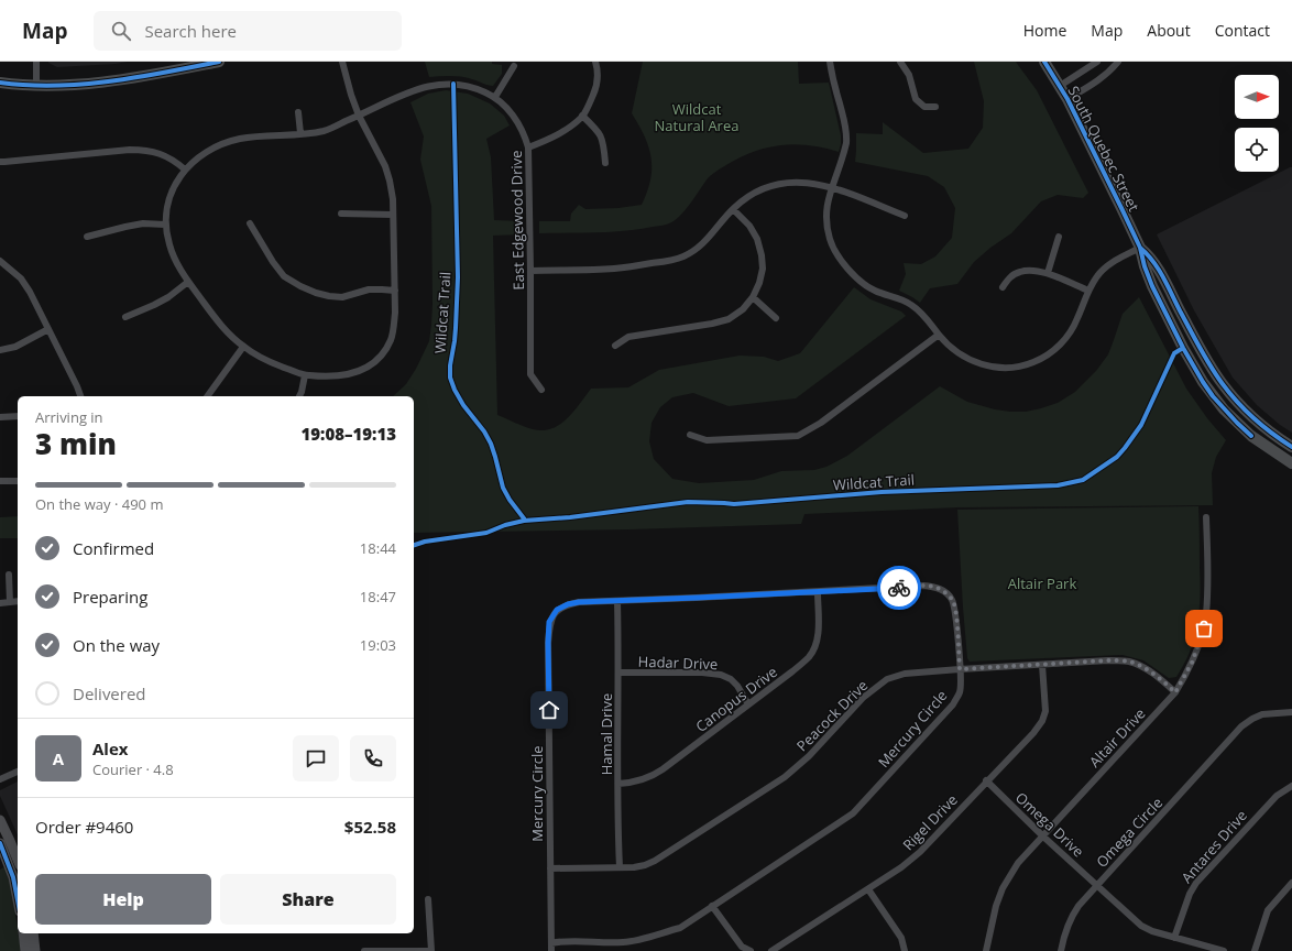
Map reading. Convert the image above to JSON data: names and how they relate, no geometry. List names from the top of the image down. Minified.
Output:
{"streets":{"main road":["South Quebec Street"],"street":["East Edgewood Drive","Hadar Drive","Canopus Drive","Peacock Drive","Mercury Circle","Hamal Drive","Altair Drive","Rigel Drive","Omega Drive","Omega Circle","Antares Drive"],"cycle path":["Wildcat Trail"]},"crossings":[["Hadar Drive","Canopus Drive"],["Hadar Drive","Hamal Drive"],["Canopus Drive","Mercury Circle"],["Canopus Drive","Hamal Drive"],["Peacock Drive","Mercury Circle"],["Peacock Drive","Hamal Drive"],["Peacock Drive","Altair Drive"],["Peacock Drive","Rigel Drive"],["Mercury Circle","Hamal Drive"],["Altair Drive","Omega Drive"],["Rigel Drive","Omega Drive"],["Omega Drive","Omega Circle"],["Omega Circle","Antares Drive"]],"parks":["Wildcat Natural Area","Altair Park"],"north":"right","page":{"header":"Map","search":"Search here","nav":["Home","Map","About","Contact"],"heading":["3 min","Arriving in","19:08–19:13"],"panel":["Alex","Courier · 4.8","Order #9460","$52.58"],"bar":"On the way · 490 m","list":[["Confirmed","18:44"],["Preparing","18:47"],["On the way","19:03"],"Delivered"],"round":"A","buttons":["Help","Share"]}}
